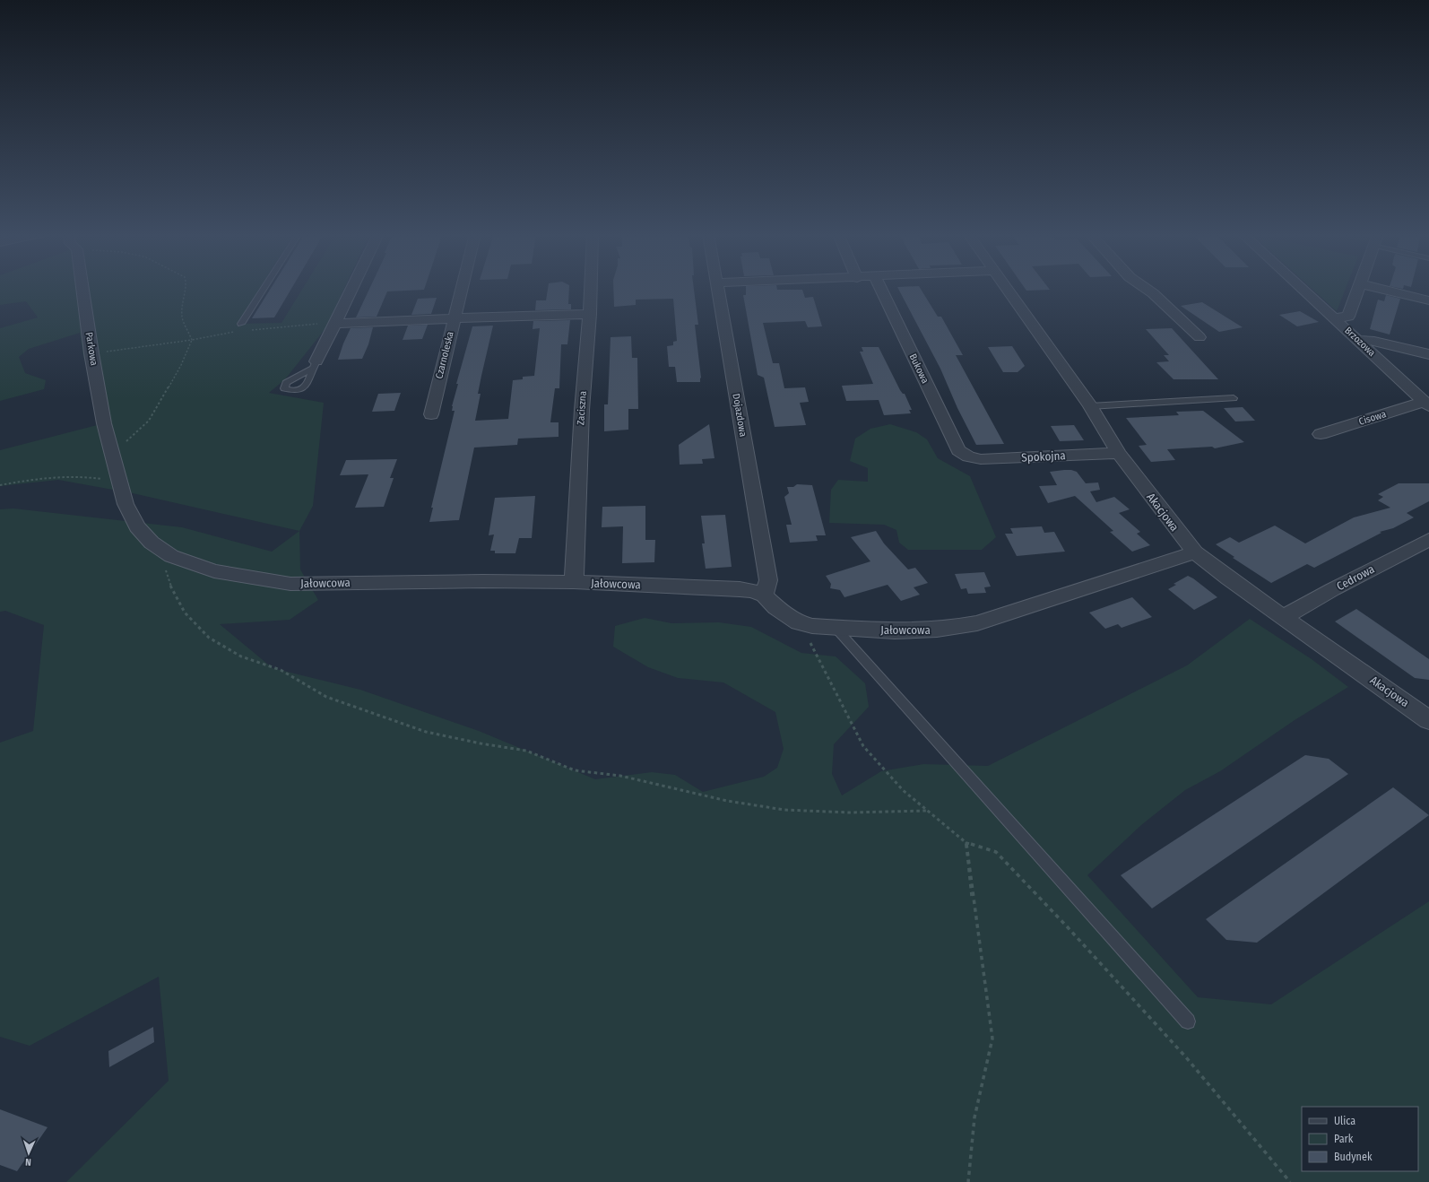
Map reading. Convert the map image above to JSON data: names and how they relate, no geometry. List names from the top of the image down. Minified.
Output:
{"streets":{"street":["Brzozowa","Parkowa","Czarnoleska","Bukowa","Zaciszna","Dojazdowa","Cisowa","Spokojna","Akacjowa","Cedrowa","Jałowcowa"]},"crossings":[["Brzozowa","Cisowa"],["Parkowa","Jałowcowa"],["Bukowa","Spokojna"],["Zaciszna","Jałowcowa"],["Dojazdowa","Jałowcowa"],["Spokojna","Akacjowa"],["Akacjowa","Cedrowa"],["Akacjowa","Jałowcowa"]],"legend":["Ulica","Park","Budynek"],"north":"bottom"}
